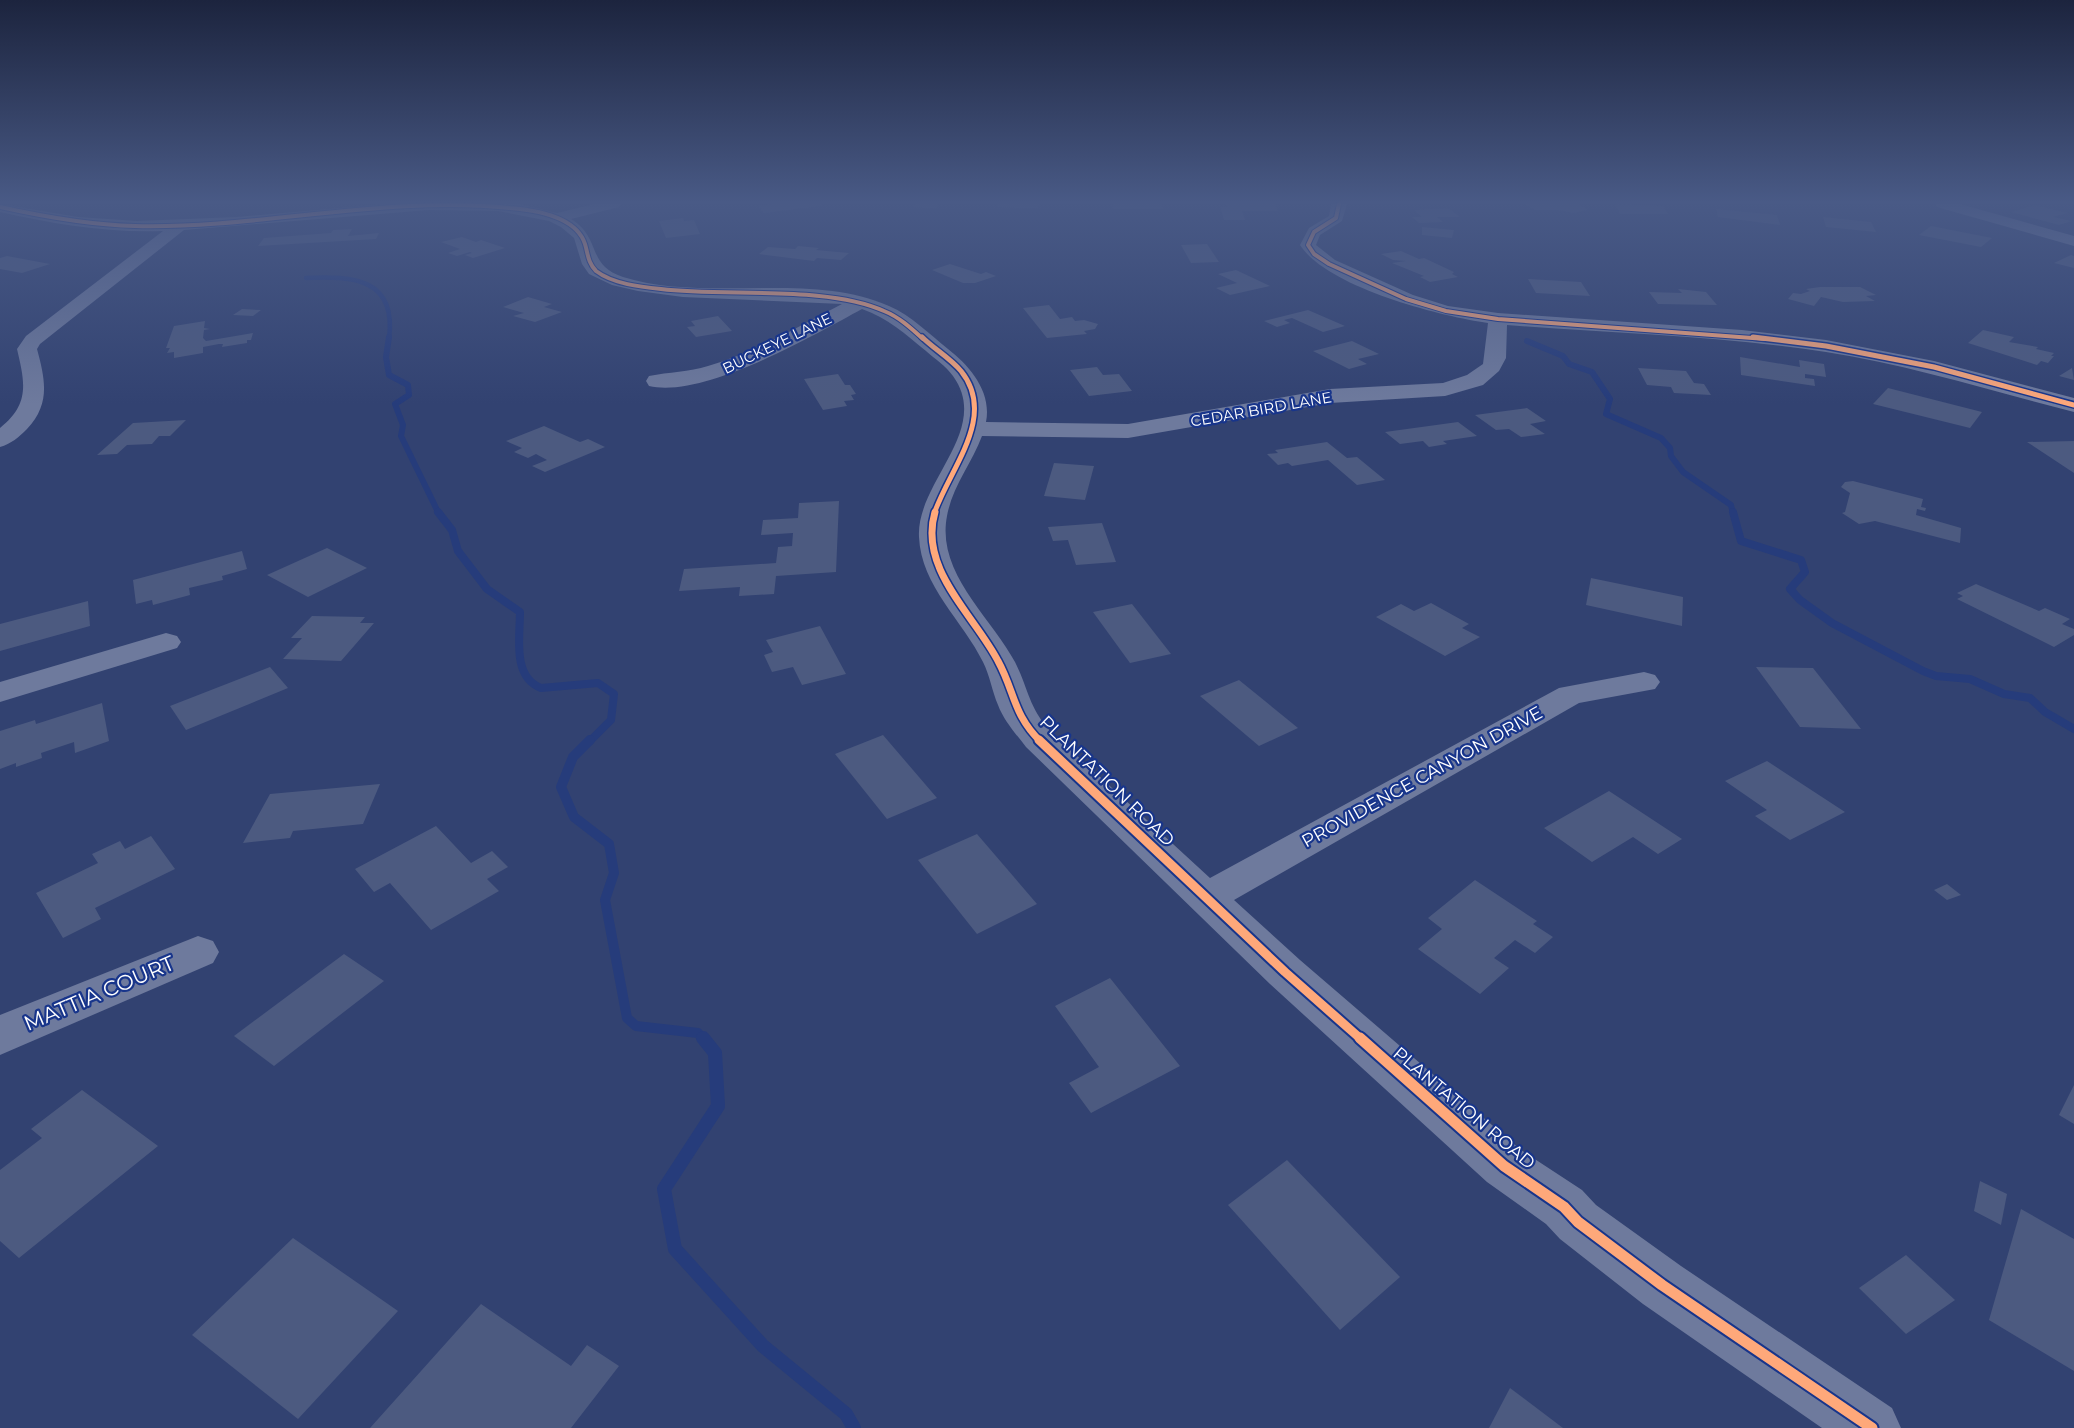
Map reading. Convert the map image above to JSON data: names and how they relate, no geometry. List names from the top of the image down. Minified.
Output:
{"streets":{"street":["BUCKEYE LANE","CEDAR BIRD LANE","PROVIDENCE CANYON DRIVE","PLANTATION ROAD","MATTIA COURT"]},"crossings":[["BUCKEYE LANE","PLANTATION ROAD"],["CEDAR BIRD LANE","PLANTATION ROAD"],["PROVIDENCE CANYON DRIVE","PLANTATION ROAD"]]}
